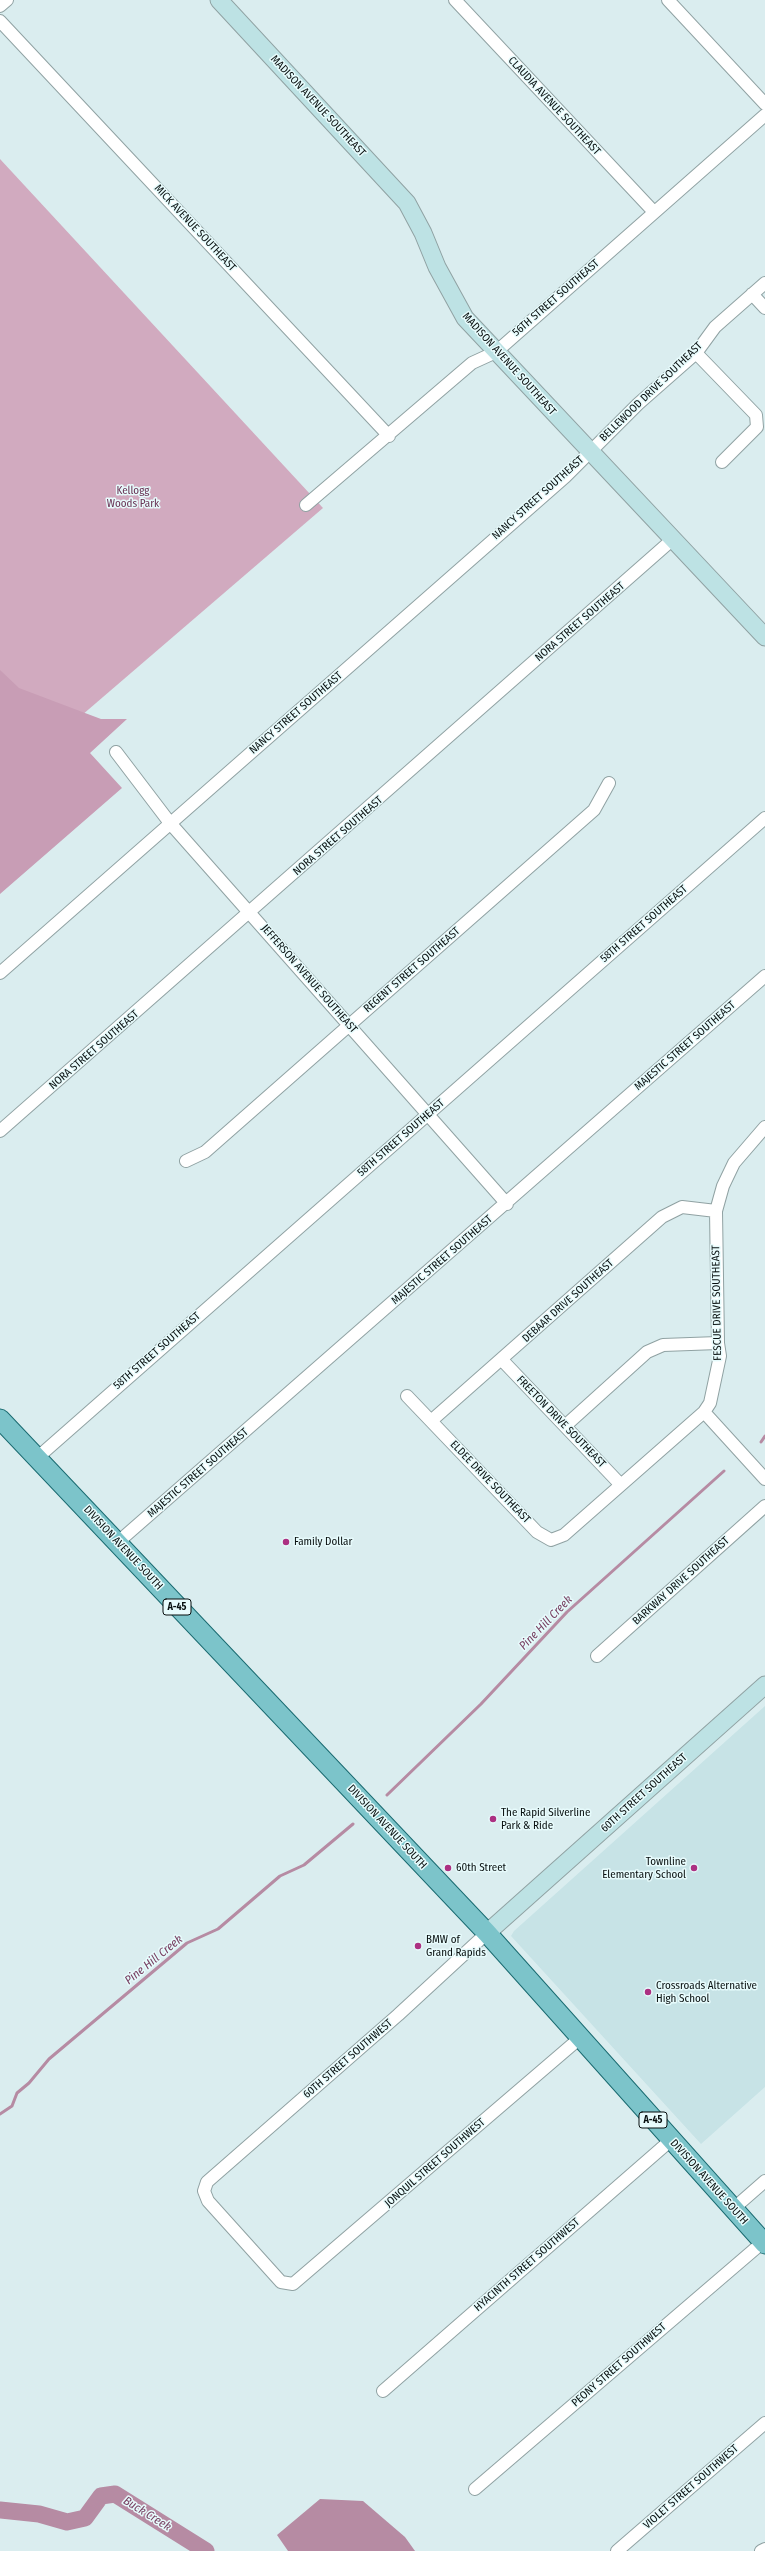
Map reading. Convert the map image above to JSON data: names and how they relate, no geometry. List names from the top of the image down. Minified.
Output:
{"streets":{"main road":["DIVISION AVENUE SOUTH","A-45"],"street":["MADISON AVENUE SOUTHEAST","CLAUDIA AVENUE SOUTHEAST","MICK AVENUE SOUTHEAST","56TH STREET SOUTHEAST","BELLEWOOD DRIVE SOUTHEAST","NANCY STREET SOUTHEAST","NORA STREET SOUTHEAST","58TH STREET SOUTHEAST","REGENT STREET SOUTHEAST","JEFFERSON AVENUE SOUTHEAST","MAJESTIC STREET SOUTHEAST","DEBAAR DRIVE SOUTHEAST","FESCUE DRIVE SOUTHEAST","FREETON DRIVE SOUTHEAST","ELDEE DRIVE SOUTHEAST","BARKWAY DRIVE SOUTHEAST","60TH STREET SOUTHEAST","60TH STREET SOUTHWEST","JONQUIL STREET SOUTHWEST","HYACINTH STREET SOUTHWEST","PEONY STREET SOUTHWEST","VIOLET STREET SOUTHWEST"]},"crossings":[["MADISON AVENUE SOUTHEAST","56TH STREET SOUTHEAST"],["MADISON AVENUE SOUTHEAST","BELLEWOOD DRIVE SOUTHEAST"],["MADISON AVENUE SOUTHEAST","NANCY STREET SOUTHEAST"],["MADISON AVENUE SOUTHEAST","NORA STREET SOUTHEAST"],["CLAUDIA AVENUE SOUTHEAST","56TH STREET SOUTHEAST"],["MICK AVENUE SOUTHEAST","56TH STREET SOUTHEAST"],["BELLEWOOD DRIVE SOUTHEAST","NANCY STREET SOUTHEAST"],["NANCY STREET SOUTHEAST","JEFFERSON AVENUE SOUTHEAST"],["NORA STREET SOUTHEAST","JEFFERSON AVENUE SOUTHEAST"],["58TH STREET SOUTHEAST","JEFFERSON AVENUE SOUTHEAST"],["58TH STREET SOUTHEAST","DIVISION AVENUE SOUTH"],["REGENT STREET SOUTHEAST","JEFFERSON AVENUE SOUTHEAST"],["JEFFERSON AVENUE SOUTHEAST","MAJESTIC STREET SOUTHEAST"],["MAJESTIC STREET SOUTHEAST","DIVISION AVENUE SOUTH"],["DEBAAR DRIVE SOUTHEAST","FESCUE DRIVE SOUTHEAST"],["DEBAAR DRIVE SOUTHEAST","FREETON DRIVE SOUTHEAST"],["DEBAAR DRIVE SOUTHEAST","ELDEE DRIVE SOUTHEAST"],["FESCUE DRIVE SOUTHEAST","FREETON DRIVE SOUTHEAST"],["FESCUE DRIVE SOUTHEAST","ELDEE DRIVE SOUTHEAST"],["DIVISION AVENUE SOUTH","60TH STREET SOUTHEAST"],["DIVISION AVENUE SOUTH","60TH STREET SOUTHWEST"],["DIVISION AVENUE SOUTH","JONQUIL STREET SOUTHWEST"],["DIVISION AVENUE SOUTH","HYACINTH STREET SOUTHWEST"],["DIVISION AVENUE SOUTH","PEONY STREET SOUTHWEST"],["60TH STREET SOUTHEAST","60TH STREET SOUTHWEST"],["60TH STREET SOUTHWEST","JONQUIL STREET SOUTHWEST"]],"water":["Pine Hill Creek","Buck Creek"],"parks":["Kellogg Woods Park"],"places":["Family Dollar","The Rapid Silverline Park & Ride","60th Street","Townline Elementary School","BMW of Grand Rapids","Crossroads Alternative High School"]}
